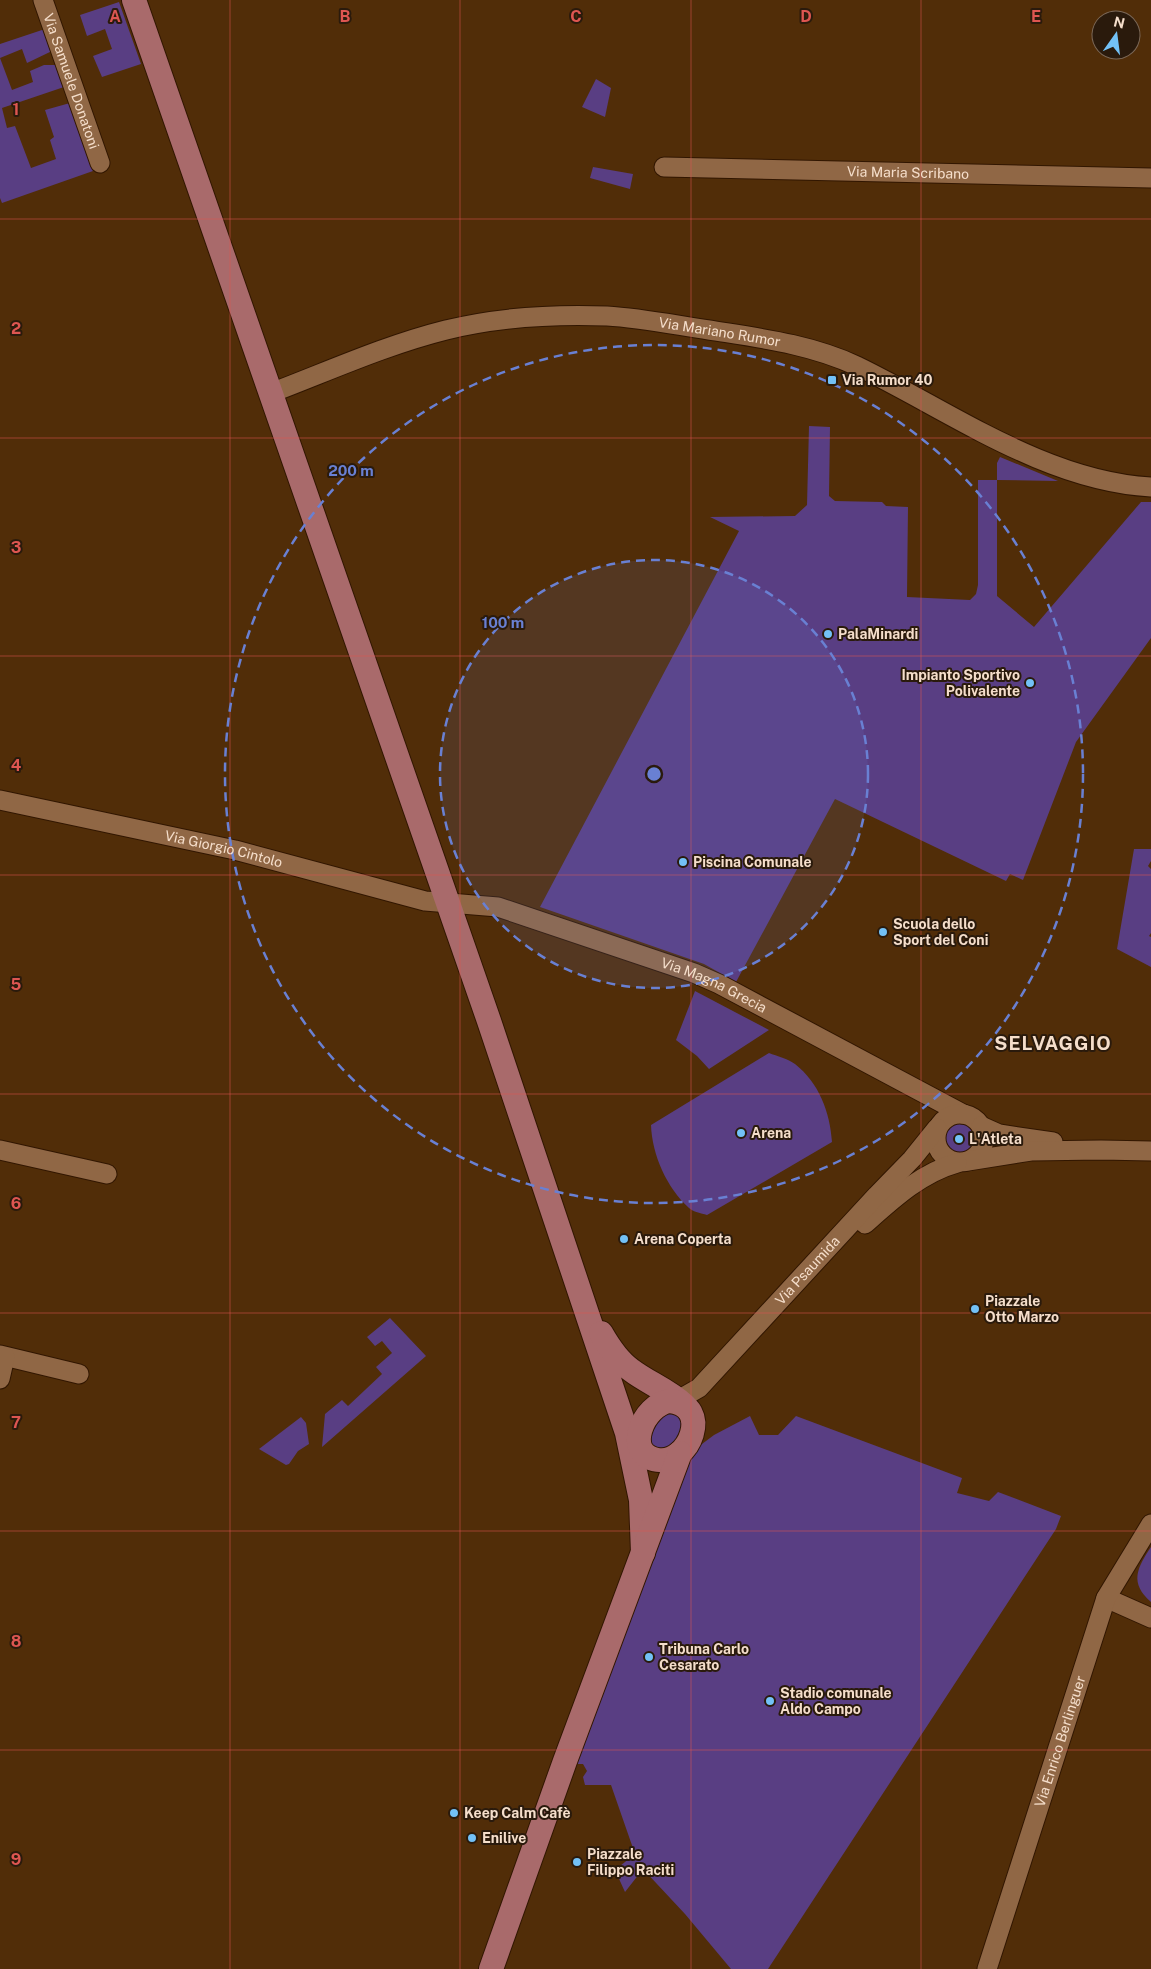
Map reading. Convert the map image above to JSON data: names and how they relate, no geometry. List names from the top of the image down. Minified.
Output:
{"streets":{"street":["Via Samuele Donatoni","Via Maria Scribano","Via Mariano Rumor","Via Giorgio Cintolo","Via Magna Grecia","Via Psaumida","Via Enrico Berlinguer"]},"crossings":[["Via Giorgio Cintolo","Via Magna Grecia"],["Via Magna Grecia","Via Psaumida"]],"districts":["SELVAGGIO"],"places":{"transit":["Via Rumor 40"],"other":["PalaMinardi","Impianto Sportivo Polivalente","Piscina Comunale","Scuola dello Sport del Coni","Arena","L'Atleta","Arena Coperta","Piazzale Otto Marzo","Tribuna Carlo Cesarato","Stadio comunale Aldo Campo","Keep Calm Cafè","Enilive","Piazzale Filippo Raciti"]},"north":"top","grid":{"columns":["A","B","C","D","E"],"rows":["1","2","3","4","5","6","7","8","9"]},"rings":["200 m","100 m"]}
